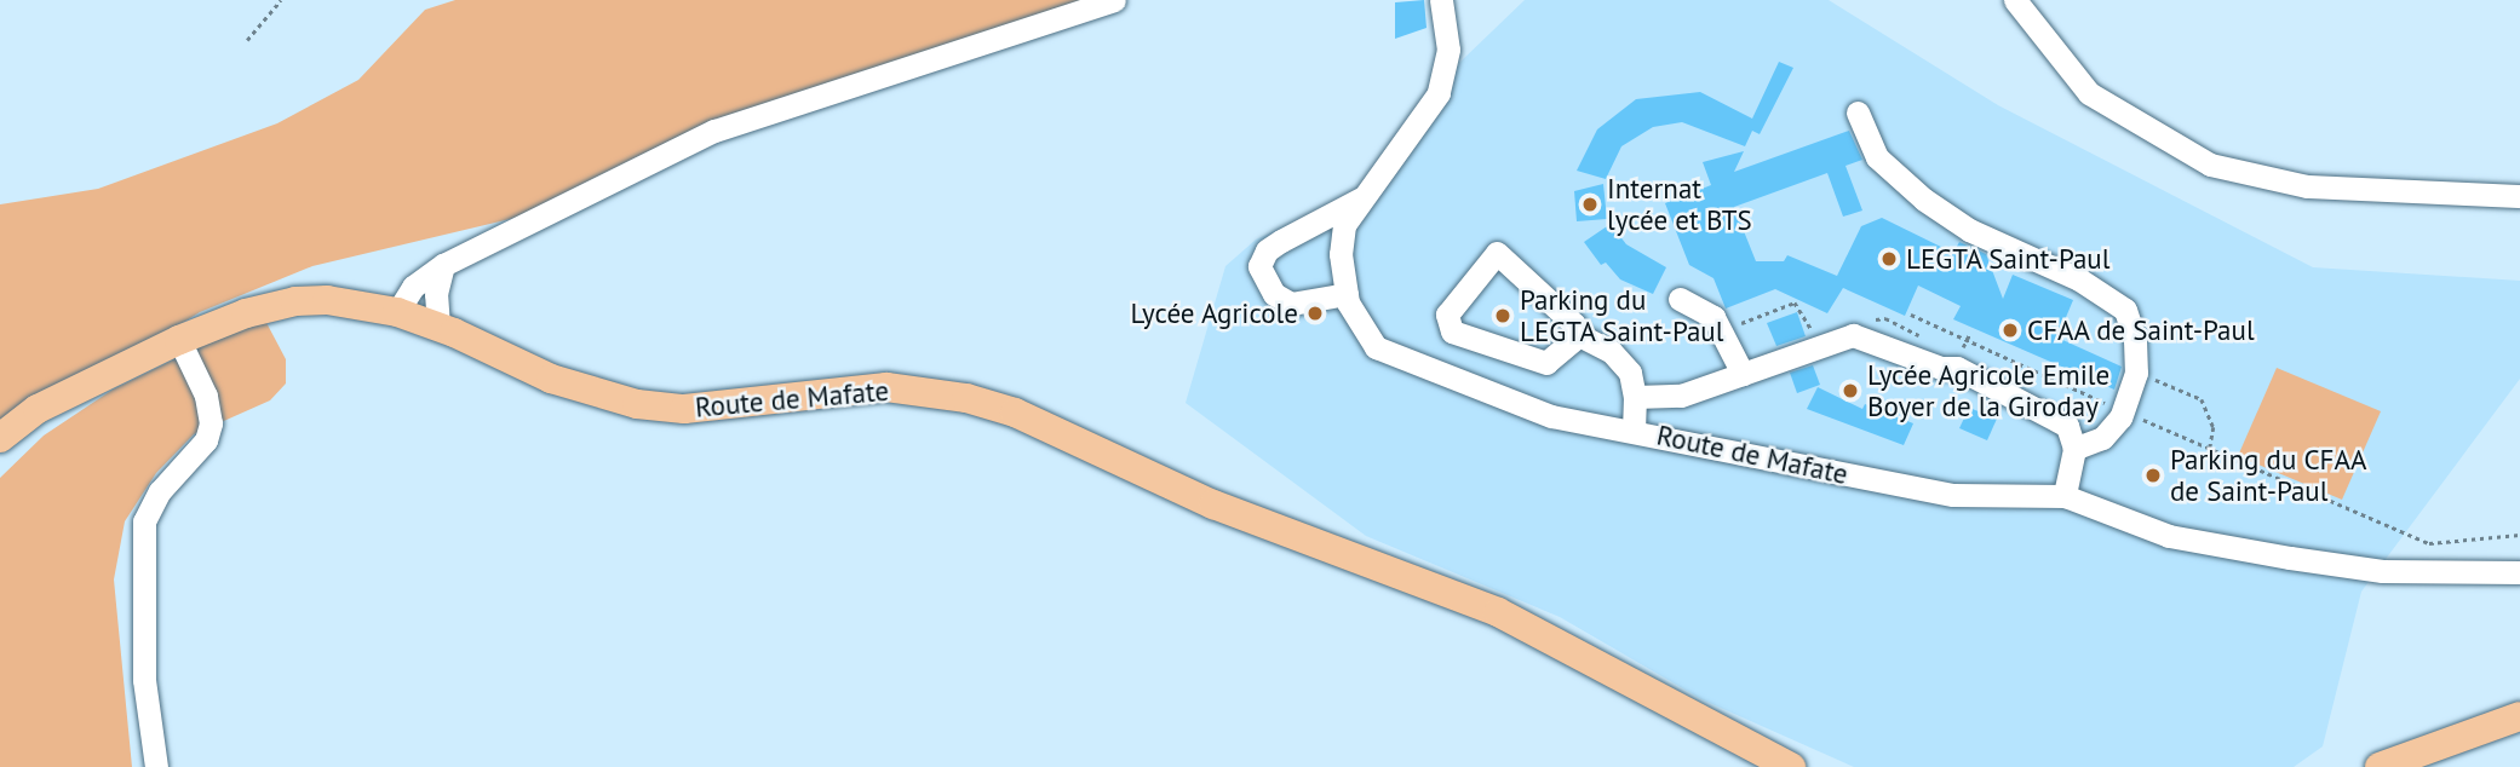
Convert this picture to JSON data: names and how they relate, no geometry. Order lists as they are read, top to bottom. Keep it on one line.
{"streets":{"main road":["Route de Mafate"]},"places":["Internat lycée et BTS","LEGTA Saint-Paul","Lycée Agricole","Parking du LEGTA Saint-Paul","CFAA de Saint-Paul","Lycée Agricole Emile Boyer de la Giroday","Parking du CFAA de Saint-Paul"]}
